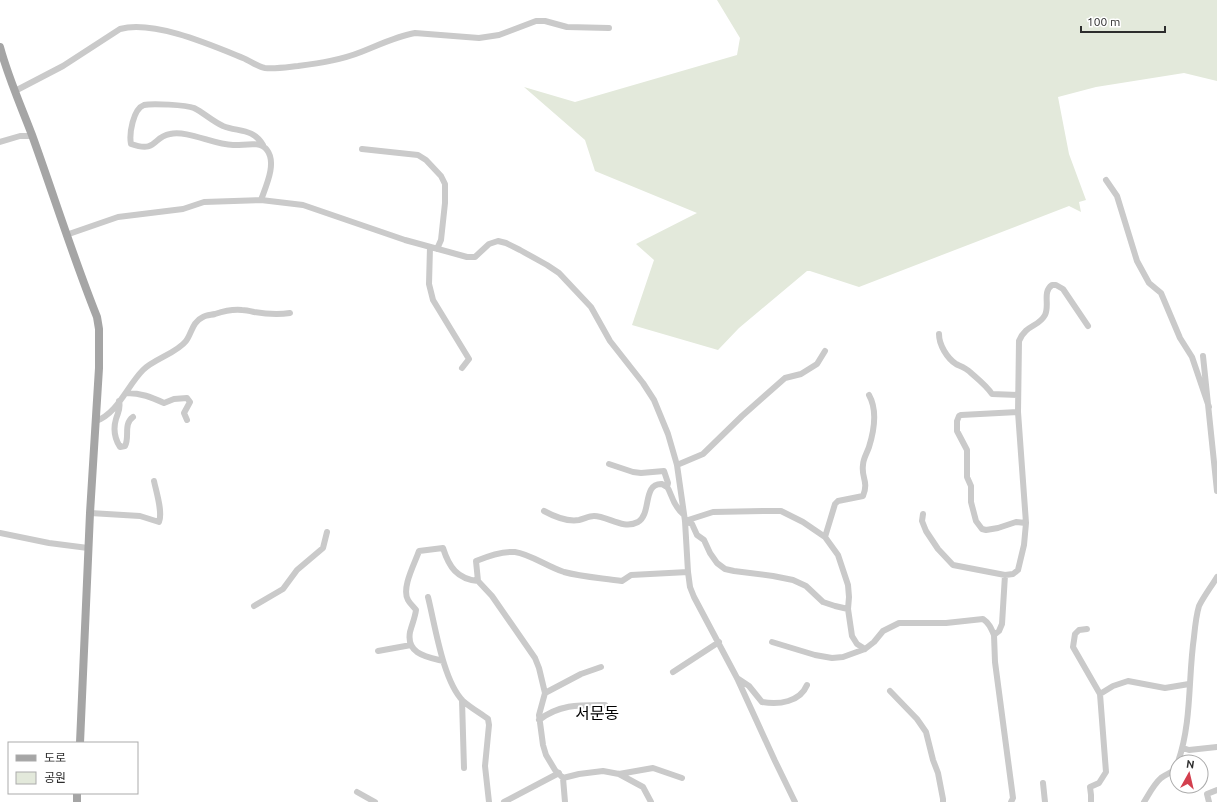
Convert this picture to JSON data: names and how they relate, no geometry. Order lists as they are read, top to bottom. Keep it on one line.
{"districts":["서문동"],"legend":["도로","공원"],"scale_bar":"100 m","north":"top"}
